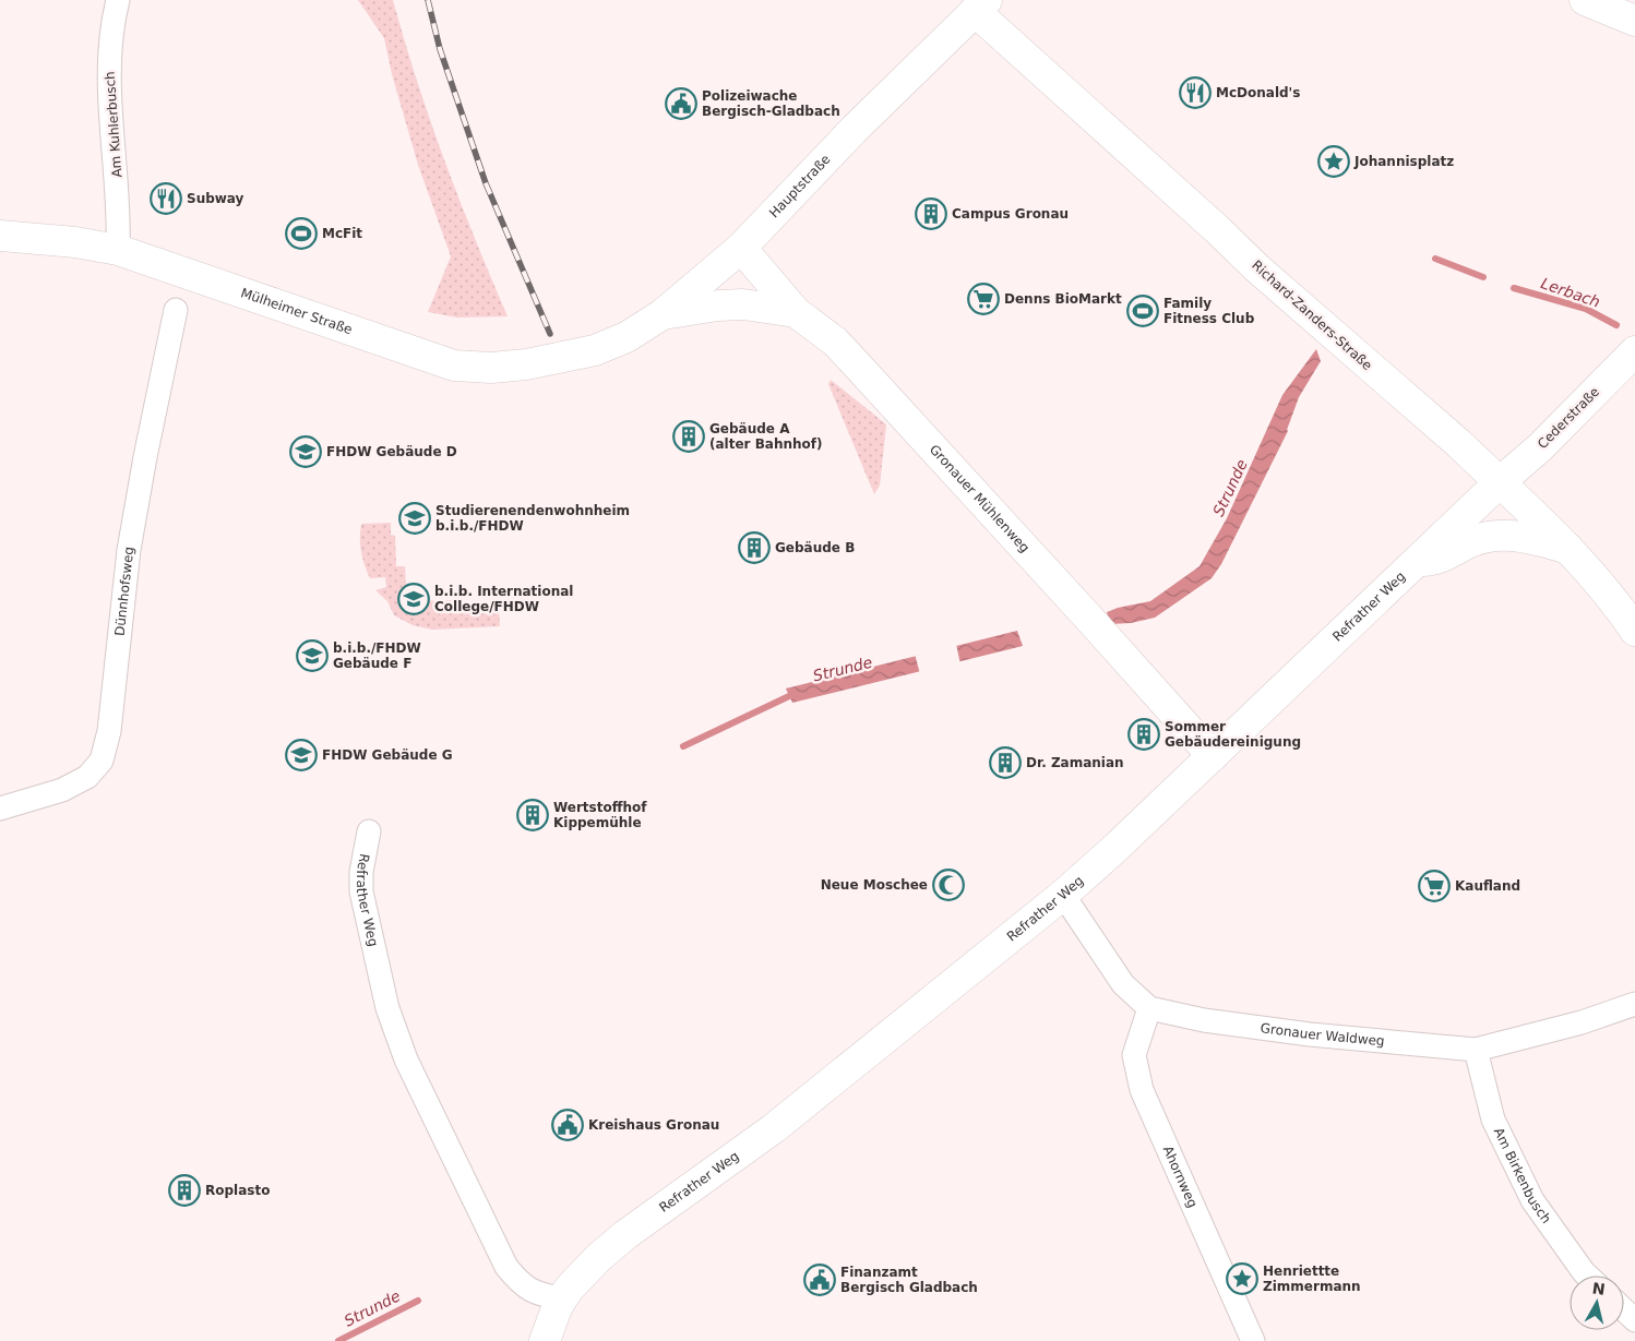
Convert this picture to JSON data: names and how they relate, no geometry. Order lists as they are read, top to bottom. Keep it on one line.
{"streets":{"main road":["Hauptstraße","Mülheimer Straße","Richard-Zanders-Straße","Cederstraße","Gronauer Mühlenweg","Refrather Weg"],"street":["Am Kuhlerbusch","Dünnhofsweg","Gronauer Waldweg","Am Birkenbusch","Ahornweg"]},"crossings":[["Am Kuhlerbusch","Mülheimer Straße"],["Hauptstraße","Mülheimer Straße"],["Hauptstraße","Richard-Zanders-Straße"],["Hauptstraße","Gronauer Mühlenweg"],["Richard-Zanders-Straße","Cederstraße"],["Richard-Zanders-Straße","Refrather Weg"],["Cederstraße","Refrather Weg"],["Gronauer Mühlenweg","Refrather Weg"],["Gronauer Waldweg","Am Birkenbusch"],["Gronauer Waldweg","Ahornweg"]],"water":["Lerbach","Strunde"],"places":{"restaurant":["McDonald's","Subway"],"public building":["Polizeiwache Bergisch-Gladbach","Kreishaus Gronau","Finanzamt Bergisch Gladbach"],"place":["Johannisplatz","Henriettte Zimmermann"],"building":["Campus Gronau","Gebäude A (alter Bahnhof)","Gebäude B","Sommer Gebäudereinigung","Dr. Zamanian","Wertstoffhof Kippemühle","Roplasto"],"sports":["McFit","Family Fitness Club"],"supermarket":["Denns BioMarkt","Kaufland"],"school or university":["FHDW Gebäude D","Studierenendenwohnheim b.i.b./FHDW","b.i.b. International College/FHDW","b.i.b./FHDW Gebäude F","FHDW Gebäude G"],"mosque":["Neue Moschee"]},"north":"top"}
